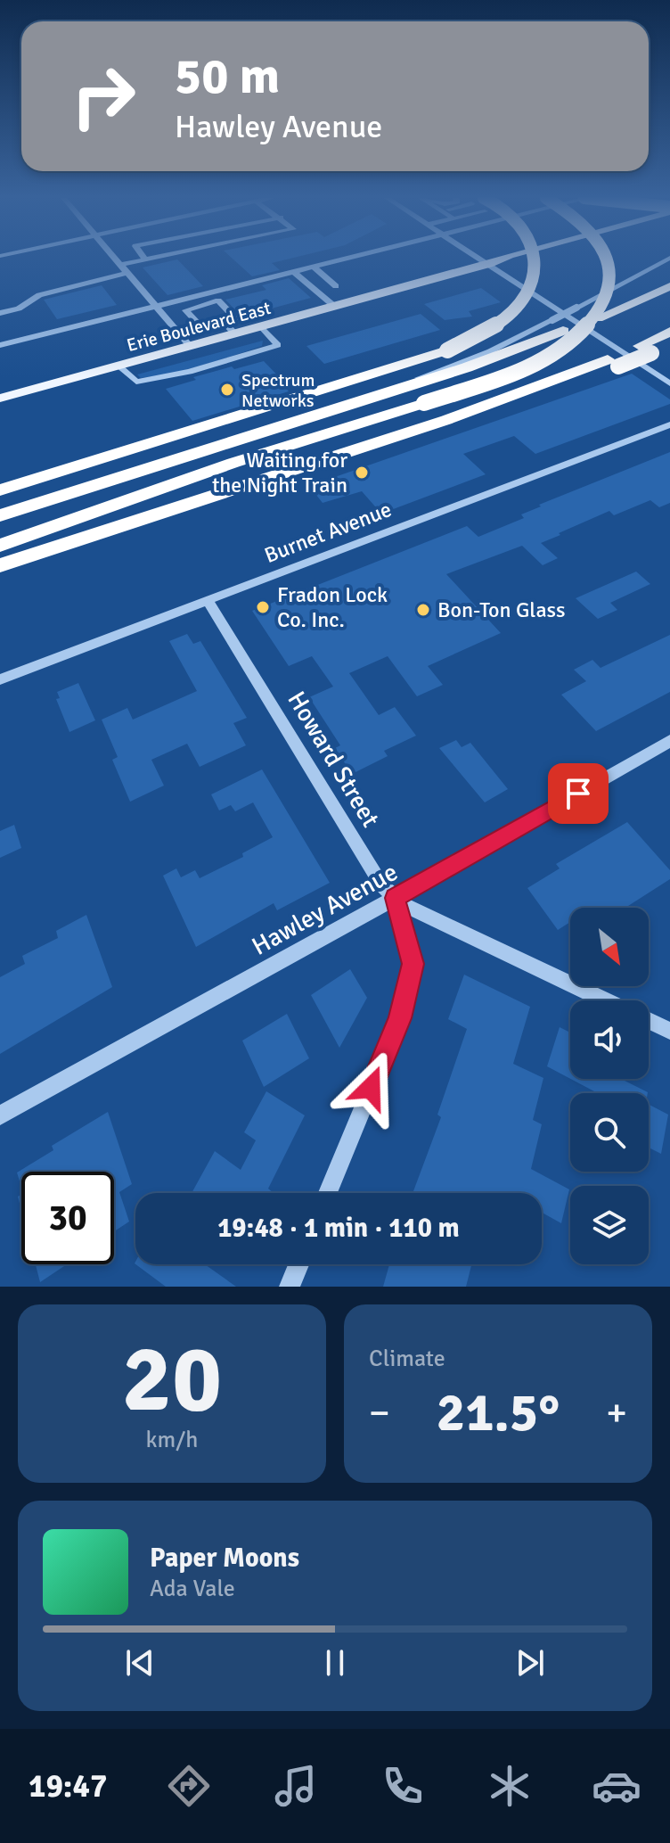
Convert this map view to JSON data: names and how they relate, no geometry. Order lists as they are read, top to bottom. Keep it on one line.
{"streets":{"main road":["Erie Boulevard East"],"street":["Burnet Avenue","Howard Street","Hawley Avenue"]},"crossings":[["Burnet Avenue","Howard Street"],["Howard Street","Hawley Avenue"]],"places":["Spectrum Networks","Waiting for the Night Train","Fradon Lock Co. Inc.","Bon-Ton Glass"],"north":"bottom right","page":{"turn":["50 m","Hawley Avenue"],"limit":"30","trip":"19:48 · 1 min · 110 m","tile":[["20","km/h"],"Climate"],"heat":["−","21.5°","+"],"song":["Paper Moons","Ada Vale"],"tabs":"19:47"}}
